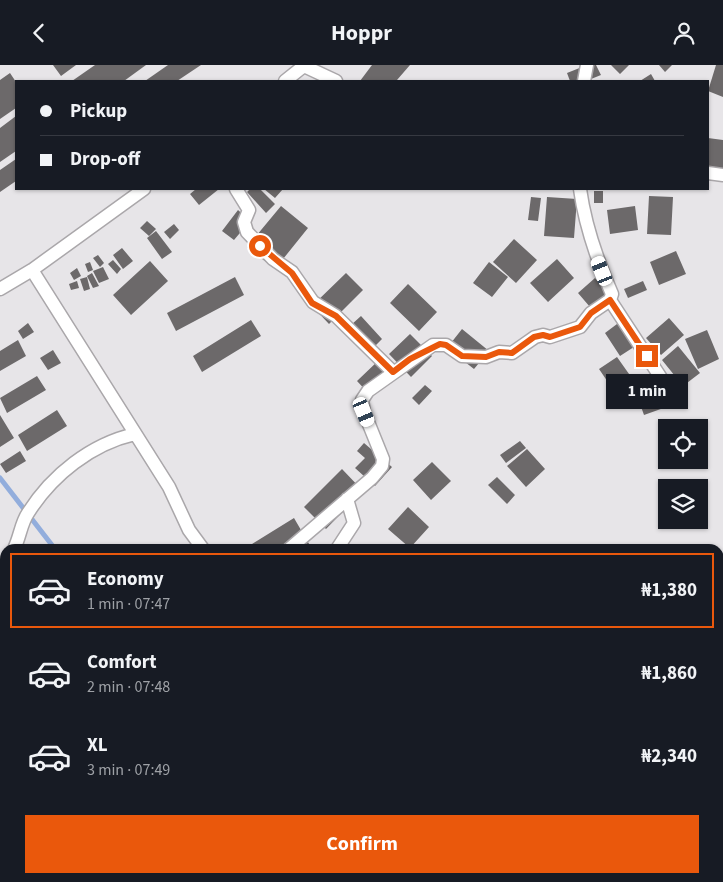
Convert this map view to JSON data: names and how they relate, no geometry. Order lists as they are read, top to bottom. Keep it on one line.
{"page":{"header":"Hoppr","banner":["Pickup","Drop-off"],"bubble":"1 min","list":[{"name":"Economy","note":"1 min · 07:47","value":"₦1,380"},{"name":"Comfort","note":"2 min · 07:48","value":"₦1,860"},{"name":"XL","note":"3 min · 07:49","value":"₦2,340"}],"buttons":"Confirm"}}
